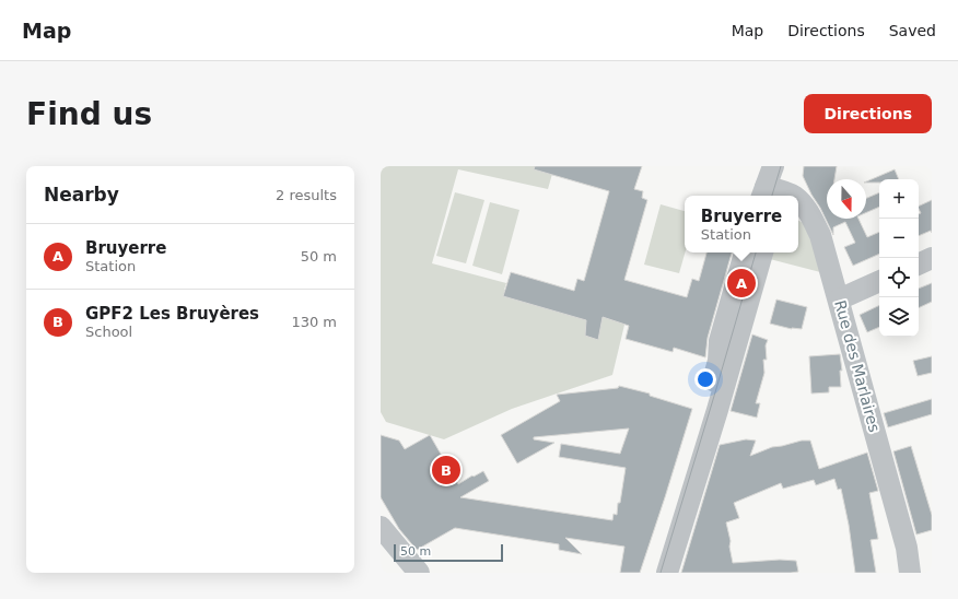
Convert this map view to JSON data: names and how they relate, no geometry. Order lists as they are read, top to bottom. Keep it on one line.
{"streets":{"street":["Rue des Marlaires"]},"scale_bar":"50 m","north":"bottom","page":{"header":"Map","nav":["Map","Directions","Saved"],"buttons":"Directions","title":"Find us","heading":["Nearby","2 results"],"map_buttons":["+","−"],"popup":["Bruyerre","Station"],"list":[{"mark":"A","name":"Bruyerre","note":"Station","value":"50 m"},{"mark":"B","name":"GPF2 Les Bruyères","note":"School","value":"130 m"}],"pins":["A","B"],"scale":"50 m"}}
